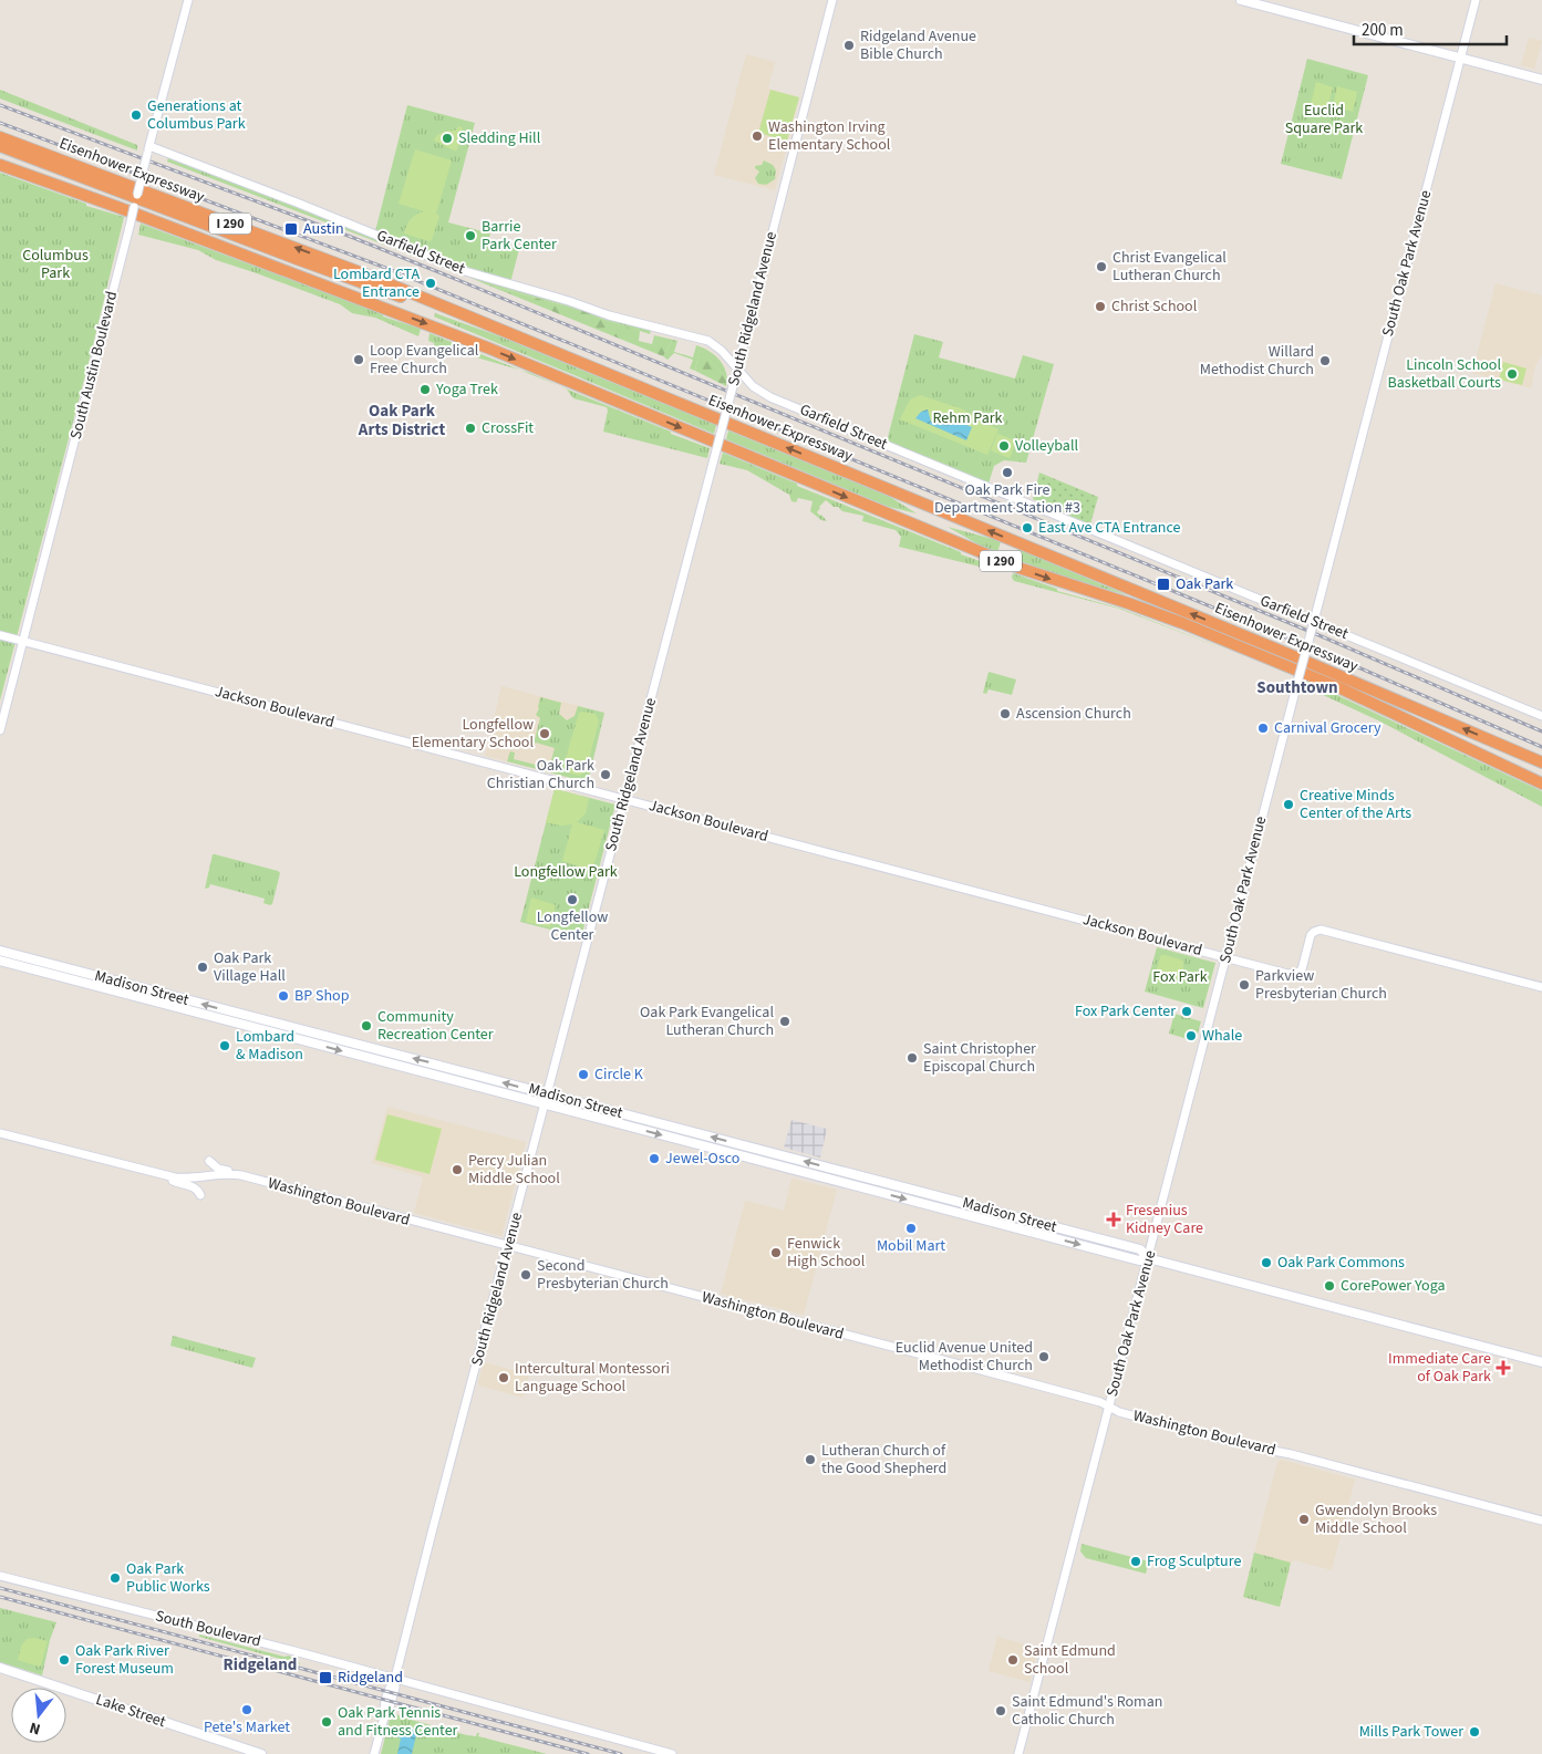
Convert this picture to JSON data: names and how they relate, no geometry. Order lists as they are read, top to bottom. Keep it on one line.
{"streets":{"highway":["Eisenhower Expressway","I 290"],"main road":["Madison Street","Lake Street"],"street":["Garfield Street","South Oak Park Avenue","South Ridgeland Avenue","South Austin Boulevard","Jackson Boulevard","Washington Boulevard","South Boulevard"]},"crossings":[["Garfield Street","South Oak Park Avenue"],["Garfield Street","South Ridgeland Avenue"],["Garfield Street","South Austin Boulevard"],["South Oak Park Avenue","Jackson Boulevard"],["South Oak Park Avenue","Madison Street"],["South Oak Park Avenue","Washington Boulevard"],["South Ridgeland Avenue","Jackson Boulevard"],["South Ridgeland Avenue","Madison Street"],["South Ridgeland Avenue","Washington Boulevard"],["South Ridgeland Avenue","South Boulevard"],["South Austin Boulevard","Jackson Boulevard"]],"districts":["Oak Park Arts District","Southtown","Ridgeland"],"parks":["Euclid Square Park","Columbus Park","Rehm Park","Longfellow Park","Fox Park"],"places":{"other":["Ridgeland Avenue Bible Church","Generations at Columbus Park","Washington Irving Elementary School","Sledding Hill","Barrie Park Center","Christ Evangelical Lutheran Church","Lombard CTA Entrance","Christ School","Loop Evangelical Free Church","Willard Methodist Church","Lincoln School Basketball Courts","Yoga Trek","CrossFit","Volleyball","Oak Park Fire Department Station #3","East Ave CTA Entrance","Ascension Church","Carnival Grocery","Longfellow Elementary School","Oak Park Christian Church","Creative Minds Center of the Arts","Longfellow Center","Oak Park Village Hall","Parkview Presbyterian Church","BP Shop","Fox Park Center","Oak Park Evangelical Lutheran Church","Community Recreation Center","Whale","Lombard & Madison","Saint Christopher Episcopal Church","Circle K","Jewel-Osco","Percy Julian Middle School","Mobil Mart","Fenwick High School","Oak Park Commons","Second Presbyterian Church","CorePower Yoga","Euclid Avenue United Methodist Church","Intercultural Montessori Language School","Lutheran Church of the Good Shepherd","Gwendolyn Brooks Middle School","Frog Sculpture","Oak Park Public Works","Oak Park River Forest Museum","Saint Edmund School","Pete's Market","Saint Edmund's Roman Catholic Church","Oak Park Tennis and Fitness Center","Mills Park Tower"],"transit":["Austin","Oak Park","Ridgeland"],"health":["Fresenius Kidney Care","Immediate Care of Oak Park"]},"scale_bar":"200 m","north":"bottom"}
